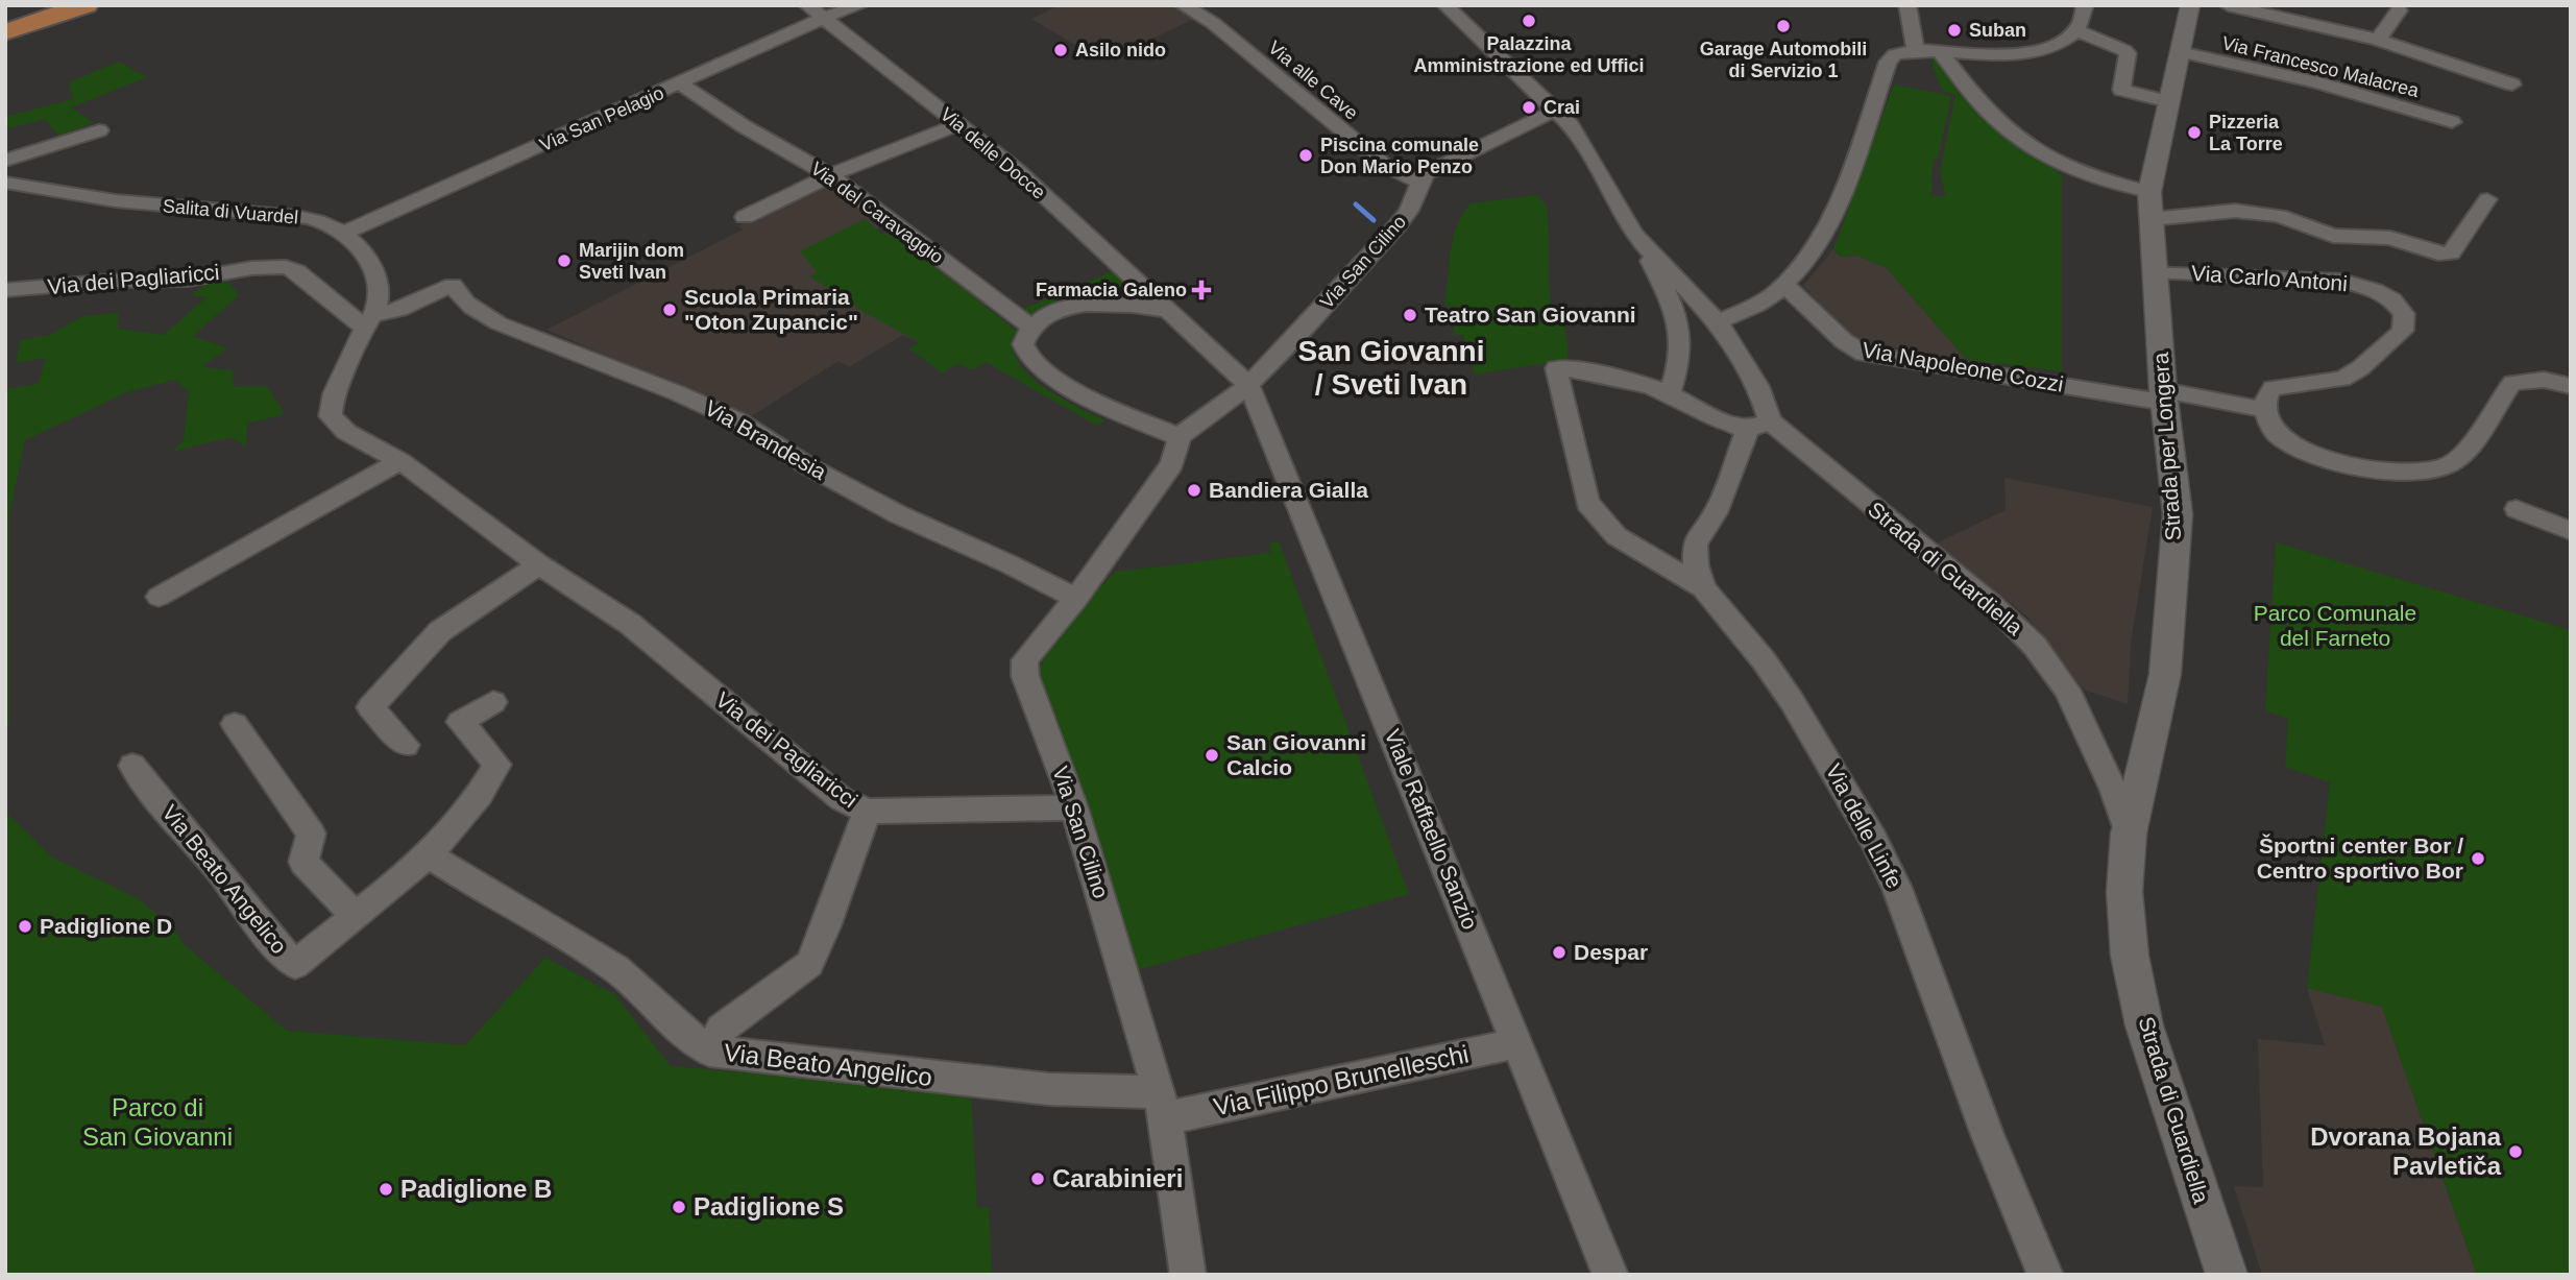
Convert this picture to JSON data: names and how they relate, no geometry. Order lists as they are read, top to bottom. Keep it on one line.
{"streets":{"street":["Via Francesco Malacrea","Via alle Cave","Via San Pelagio","Via delle Docce","Salita di Vuardel","Via del Caravaggio","Via San Cilino","Via Carlo Antoni","Via dei Pagliaricci","Via Napoleone Cozzi","Via Brandesia","Strada per Longera","Strada di Guardiella","Via delle Linfe","Viale Raffaello Sanzio","Via Beato Angelico","Via Filippo Brunelleschi"]},"crossings":[["Via Francesco Malacrea","Strada per Longera"],["Via alle Cave","Via San Cilino"],["Via San Pelagio","Via delle Docce"],["Via San Pelagio","Salita di Vuardel"],["Via San Pelagio","Via del Caravaggio"],["Via delle Docce","Via San Cilino"],["Via delle Docce","Viale Raffaello Sanzio"],["Salita di Vuardel","Via dei Pagliaricci"],["Salita di Vuardel","Via Brandesia"],["Via San Cilino","Via dei Pagliaricci"],["Via San Cilino","Via Brandesia"],["Via San Cilino","Viale Raffaello Sanzio"],["Via San Cilino","Via Beato Angelico"],["Via San Cilino","Via Filippo Brunelleschi"],["Via Carlo Antoni","Strada per Longera"],["Via dei Pagliaricci","Via Brandesia"],["Via Napoleone Cozzi","Strada per Longera"],["Strada per Longera","Strada di Guardiella"],["Strada di Guardiella","Via delle Linfe"],["Viale Raffaello Sanzio","Via Filippo Brunelleschi"],["Via Beato Angelico","Via Filippo Brunelleschi"]],"districts":["San Giovanni / Sveti Ivan"],"parks":["Parco Comunale del Farneto","Parco di San Giovanni"],"places":{"other":["Palazzina Amministrazione ed Uffici","Garage Automobili di Servizio 1","Suban","Asilo nido","Crai","Pizzeria La Torre","Piscina comunale Don Mario Penzo","Marijin dom Sveti Ivan","Scuola Primaria \"Oton Zupancic\"","Teatro San Giovanni","Bandiera Gialla","San Giovanni Calcio","Športni center Bor / Centro sportivo Bor","Padiglione D","Despar","Dvorana Bojana Pavletiča","Carabinieri","Padiglione B","Padiglione S"],"health":["Farmacia Galeno"]}}
